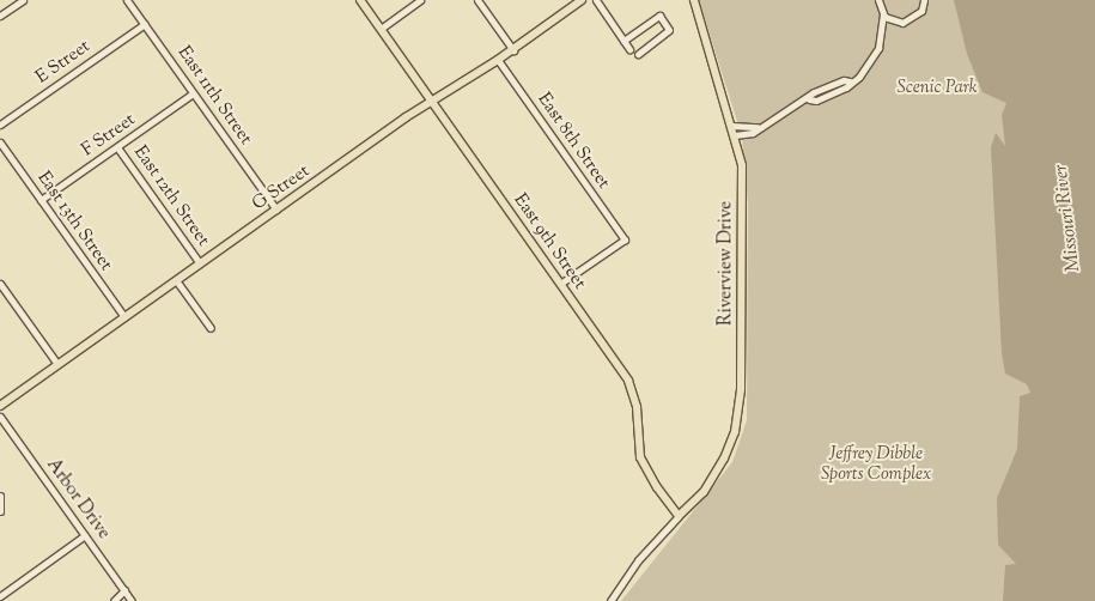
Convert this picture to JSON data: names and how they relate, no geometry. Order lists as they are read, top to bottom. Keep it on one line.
{"streets":{"main road":["G Street","East 9th Street","Riverview Drive"],"street":["E Street","East 11th Street","F Street","East 8th Street","East 12th Street","East 13th Street","Arbor Drive"]},"crossings":[["E Street","East 11th Street"],["East 11th Street","F Street"],["East 11th Street","G Street"],["F Street","East 12th Street"],["F Street","East 13th Street"],["East 8th Street","G Street"],["East 8th Street","East 9th Street"],["G Street","East 12th Street"],["G Street","East 13th Street"],["G Street","East 9th Street"],["East 9th Street","Riverview Drive"]],"water":["Missouri River"],"parks":["Scenic Park","Jeffrey Dibble Sports Complex"]}
